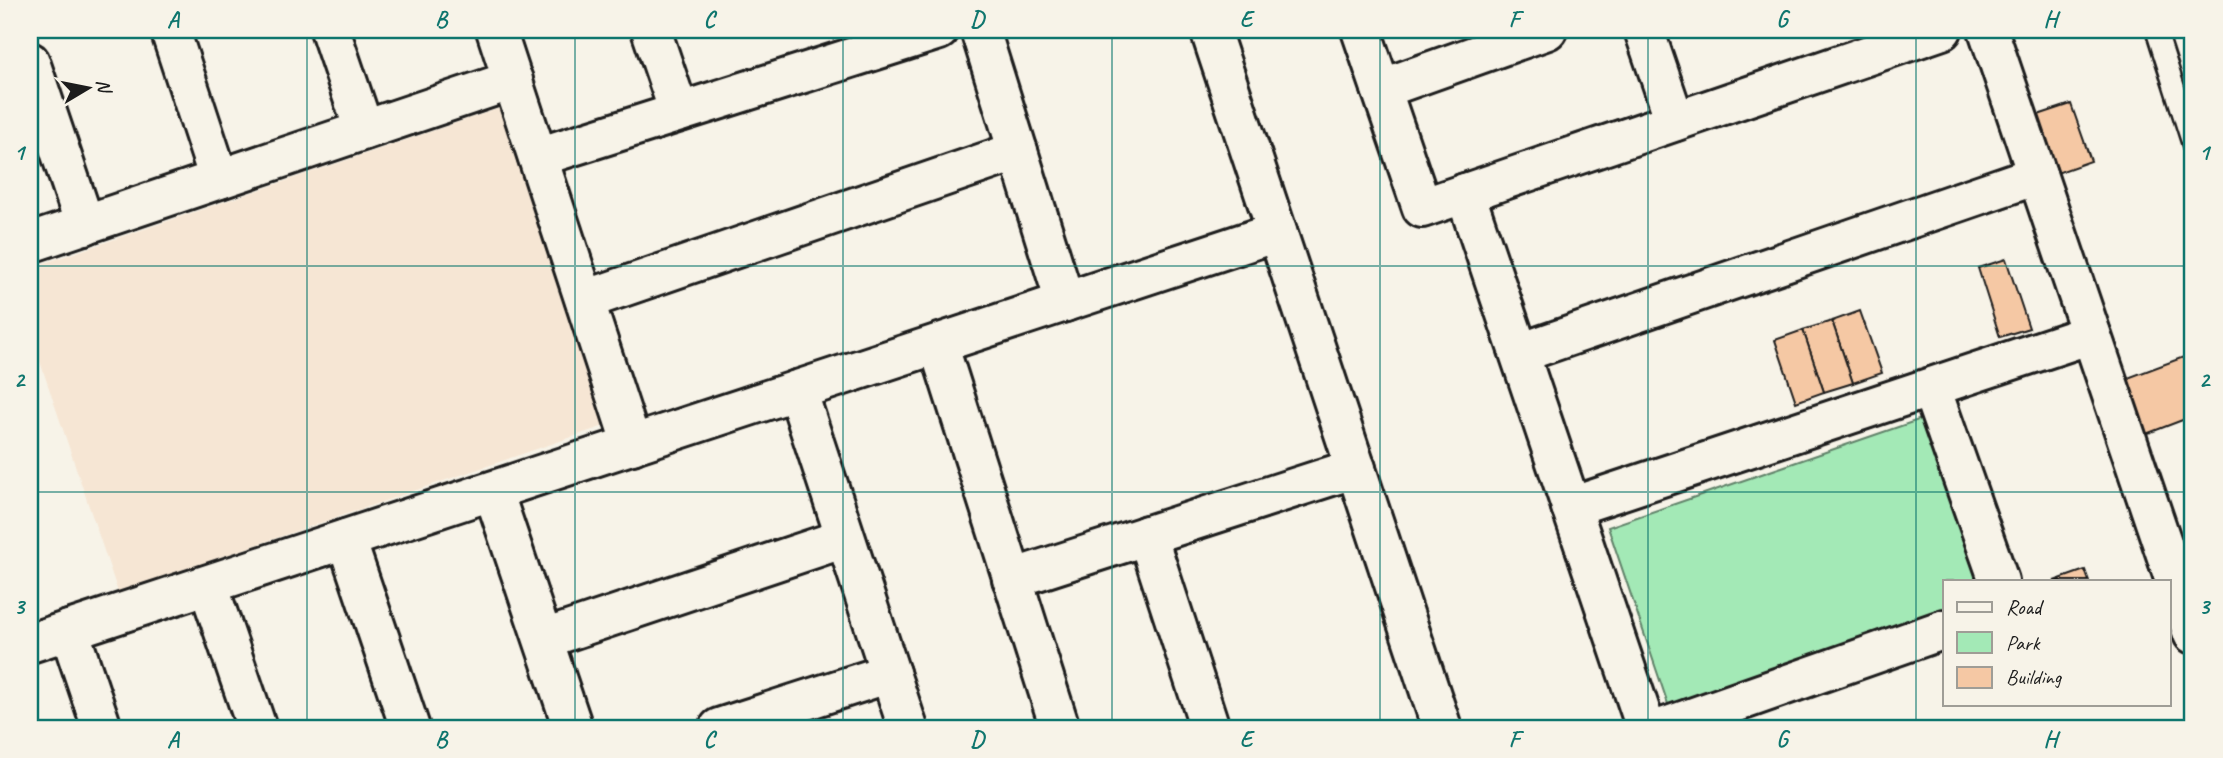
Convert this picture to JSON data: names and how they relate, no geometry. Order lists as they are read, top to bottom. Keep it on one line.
{"legend":["Road","Park","Building"],"north":"right","grid":{"columns":["A","B","C","D","E","F","G","H"],"rows":["1","2","3"]}}
